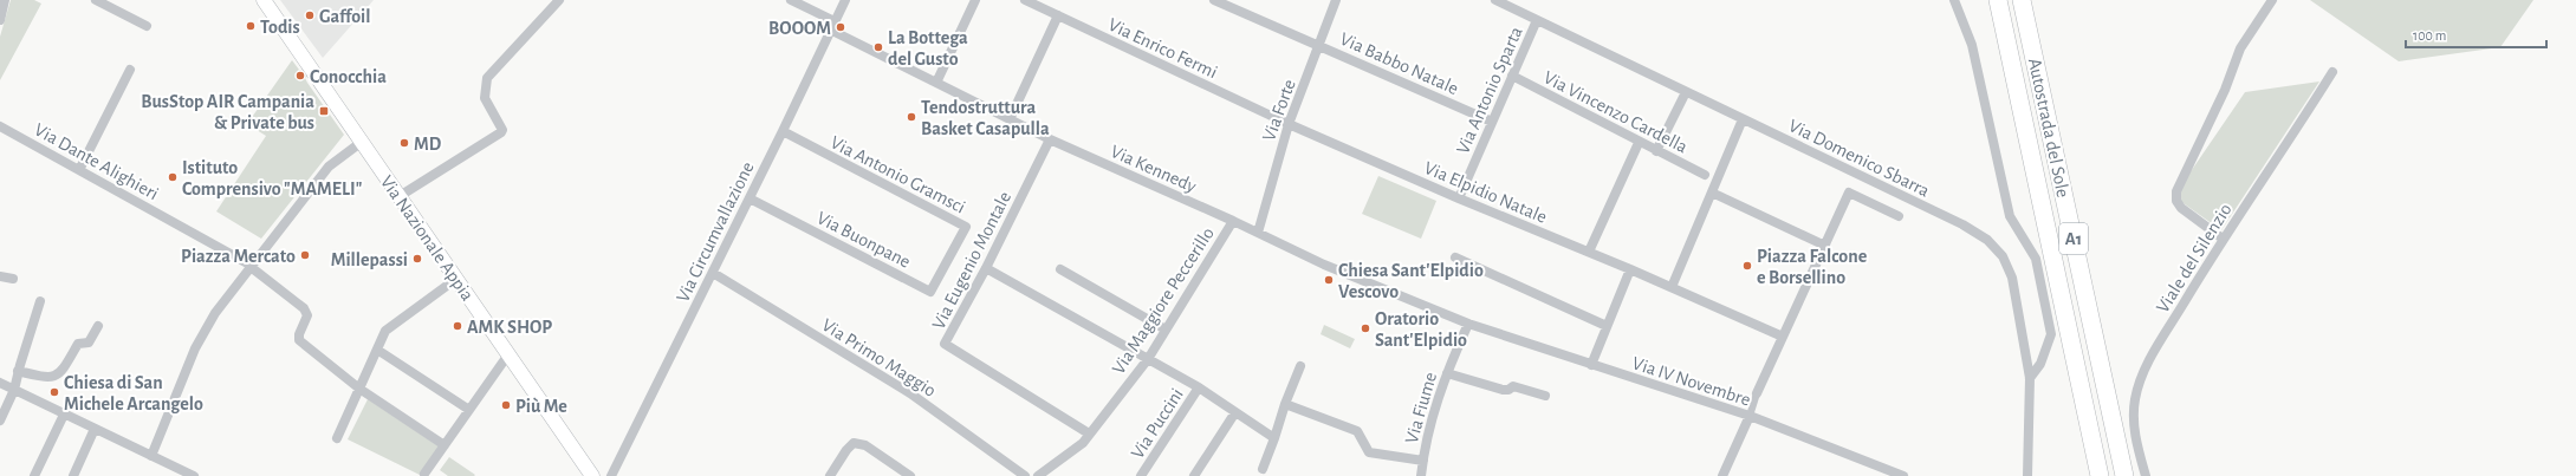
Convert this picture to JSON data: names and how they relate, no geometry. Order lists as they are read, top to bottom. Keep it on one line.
{"streets":{"highway":["Autostrada del Sole","A1"],"main road":["Via Nazionale Appia"],"street":["Via Enrico Fermi","Via Babbo Natale","Via Antonio Sparta","Via Forte","Via Vincenzo Cardella","Via Domenico Sbarra","Via Dante Alighieri","Via Kennedy","Via Antonio Gramsci","Via Elpidio Natale","Via Circumvallazione","Via Buonpane","Viale del Silenzio","Via Eugenio Montale","Via Maggiore Peccerillo","Via Primo Maggio","Via IV Novembre","Via Fiume","Via Puccini"]},"crossings":[["Via Enrico Fermi","Via Forte"],["Via Enrico Fermi","Via Elpidio Natale"],["Via Babbo Natale","Via Antonio Sparta"],["Via Babbo Natale","Via Forte"],["Via Antonio Sparta","Via Vincenzo Cardella"],["Via Antonio Sparta","Via Domenico Sbarra"],["Via Antonio Sparta","Via Elpidio Natale"],["Via Forte","Via Kennedy"],["Via Forte","Via Elpidio Natale"],["Via Kennedy","Via Circumvallazione"],["Via Kennedy","Via Eugenio Montale"],["Via Kennedy","Via Maggiore Peccerillo"],["Via Kennedy","Via IV Novembre"],["Via Kennedy","Via Fiume"],["Via Antonio Gramsci","Via Circumvallazione"],["Via Antonio Gramsci","Via Buonpane"],["Via Circumvallazione","Via Buonpane"],["Via Circumvallazione","Via Primo Maggio"],["Via Eugenio Montale","Via Maggiore Peccerillo"],["Via IV Novembre","Via Fiume"]],"places":{"other":["Gaffoil","Todis","BOOOM","La Bottega del Gusto","Conocchia","Tendostruttura Basket Casapulla","MD","Istituto Comprensivo \"MAMELI\"","Piazza Mercato","Millepassi","Piazza Falcone e Borsellino","Chiesa Sant'Elpidio Vescovo","AMK SHOP","Oratorio Sant'Elpidio","Chiesa di San Michele Arcangelo","Più Me"],"transit":["BusStop AIR Campania & Private bus"]},"scale_bar":"100 m"}
